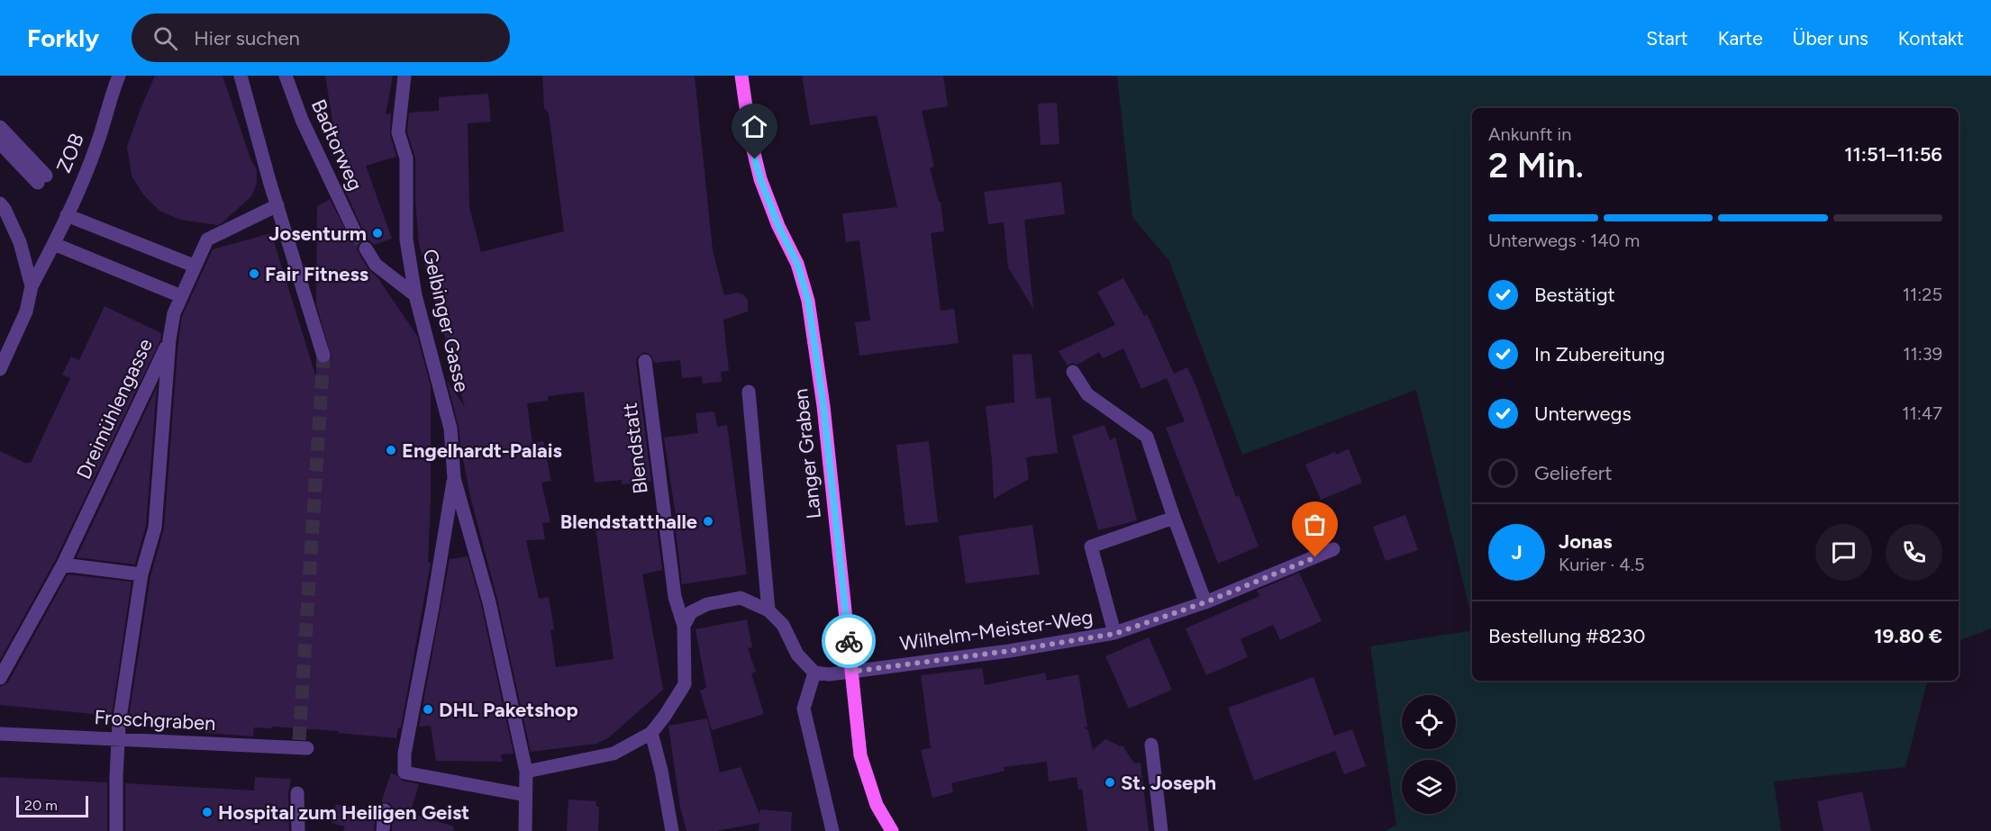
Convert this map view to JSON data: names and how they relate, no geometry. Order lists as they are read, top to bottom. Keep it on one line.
{"streets":{"main road":["Langer Graben"],"street":["Badtorweg","ZOB","Gelbinger Gasse","Dreimühlengasse","Blendstatt","Wilhelm-Meister-Weg","Froschgraben"]},"crossings":[["Dreimühlengasse","Froschgraben"],["Langer Graben","Wilhelm-Meister-Weg"]],"places":["Josenturm","Fair Fitness","Engelhardt-Palais","Blendstatthalle","DHL Paketshop","St. Joseph","Hospital zum Heiligen Geist"],"scale_bar":"20 m","page":{"header":"Forkly","search":"Hier suchen","nav":["Start","Karte","Über uns","Kontakt"],"heading":["2 Min.","Ankunft in","11:51–11:56"],"panel":["Jonas","Kurier · 4.5","Bestellung #8230","19.80 €"],"bar":"Unterwegs · 140 m","list":[["Bestätigt","11:25"],["In Zubereitung","11:39"],["Unterwegs","11:47"],"Geliefert"],"round":"J","scale":"20 m"}}
